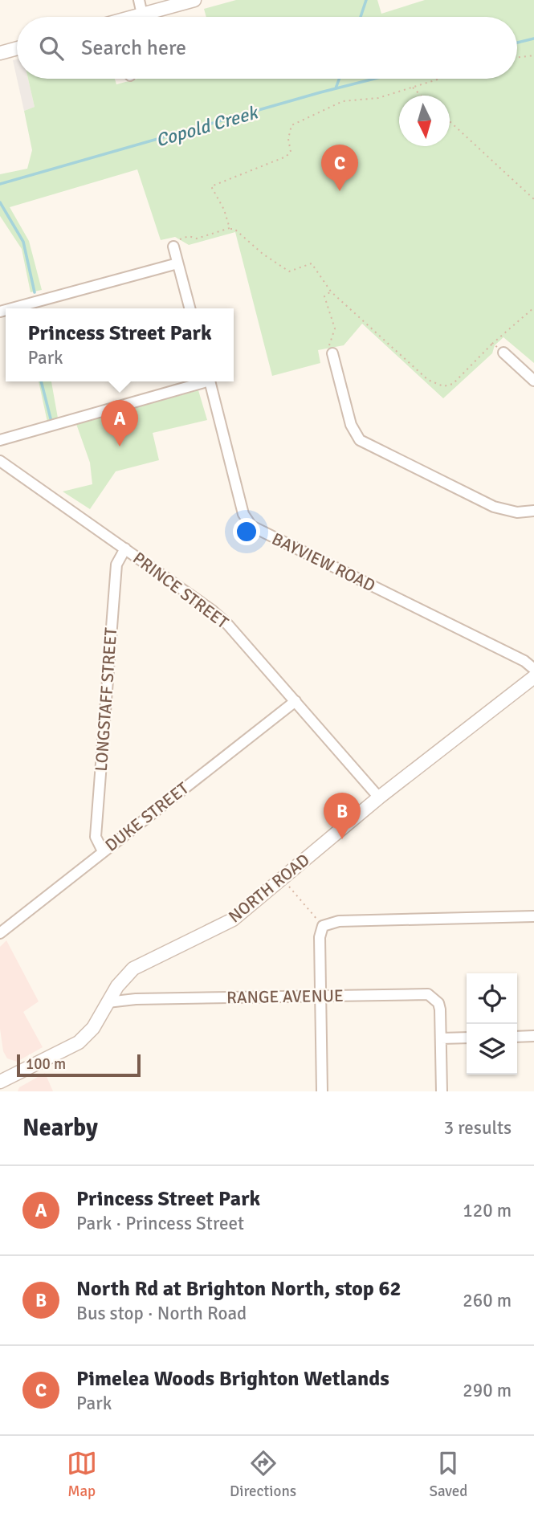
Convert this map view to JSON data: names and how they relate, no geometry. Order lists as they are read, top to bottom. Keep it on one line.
{"streets":{"street":["BAYVIEW ROAD","PRINCE STREET","LONGSTAFF STREET","DUKE STREET","NORTH ROAD","RANGE AVENUE"]},"crossings":[["PRINCE STREET","LONGSTAFF STREET"],["PRINCE STREET","DUKE STREET"],["PRINCE STREET","NORTH ROAD"],["LONGSTAFF STREET","DUKE STREET"],["NORTH ROAD","RANGE AVENUE"]],"water":["Copold Creek"],"scale_bar":"100 m","north":"bottom","page":{"search":"Search here","pins":["C","A","B"],"popup":["Princess Street Park","Park"],"scale":"100 m","heading":["Nearby","3 results"],"list":[{"mark":"A","name":"Princess Street Park","note":"Park · Princess Street","value":"120 m"},{"mark":"B","name":"North Rd at Brighton North, stop 62","note":"Bus stop · North Road","value":"260 m"},{"mark":"C","name":"Pimelea Woods Brighton Wetlands","note":"Park","value":"290 m"}],"nav":["Map","Directions","Saved"]}}
